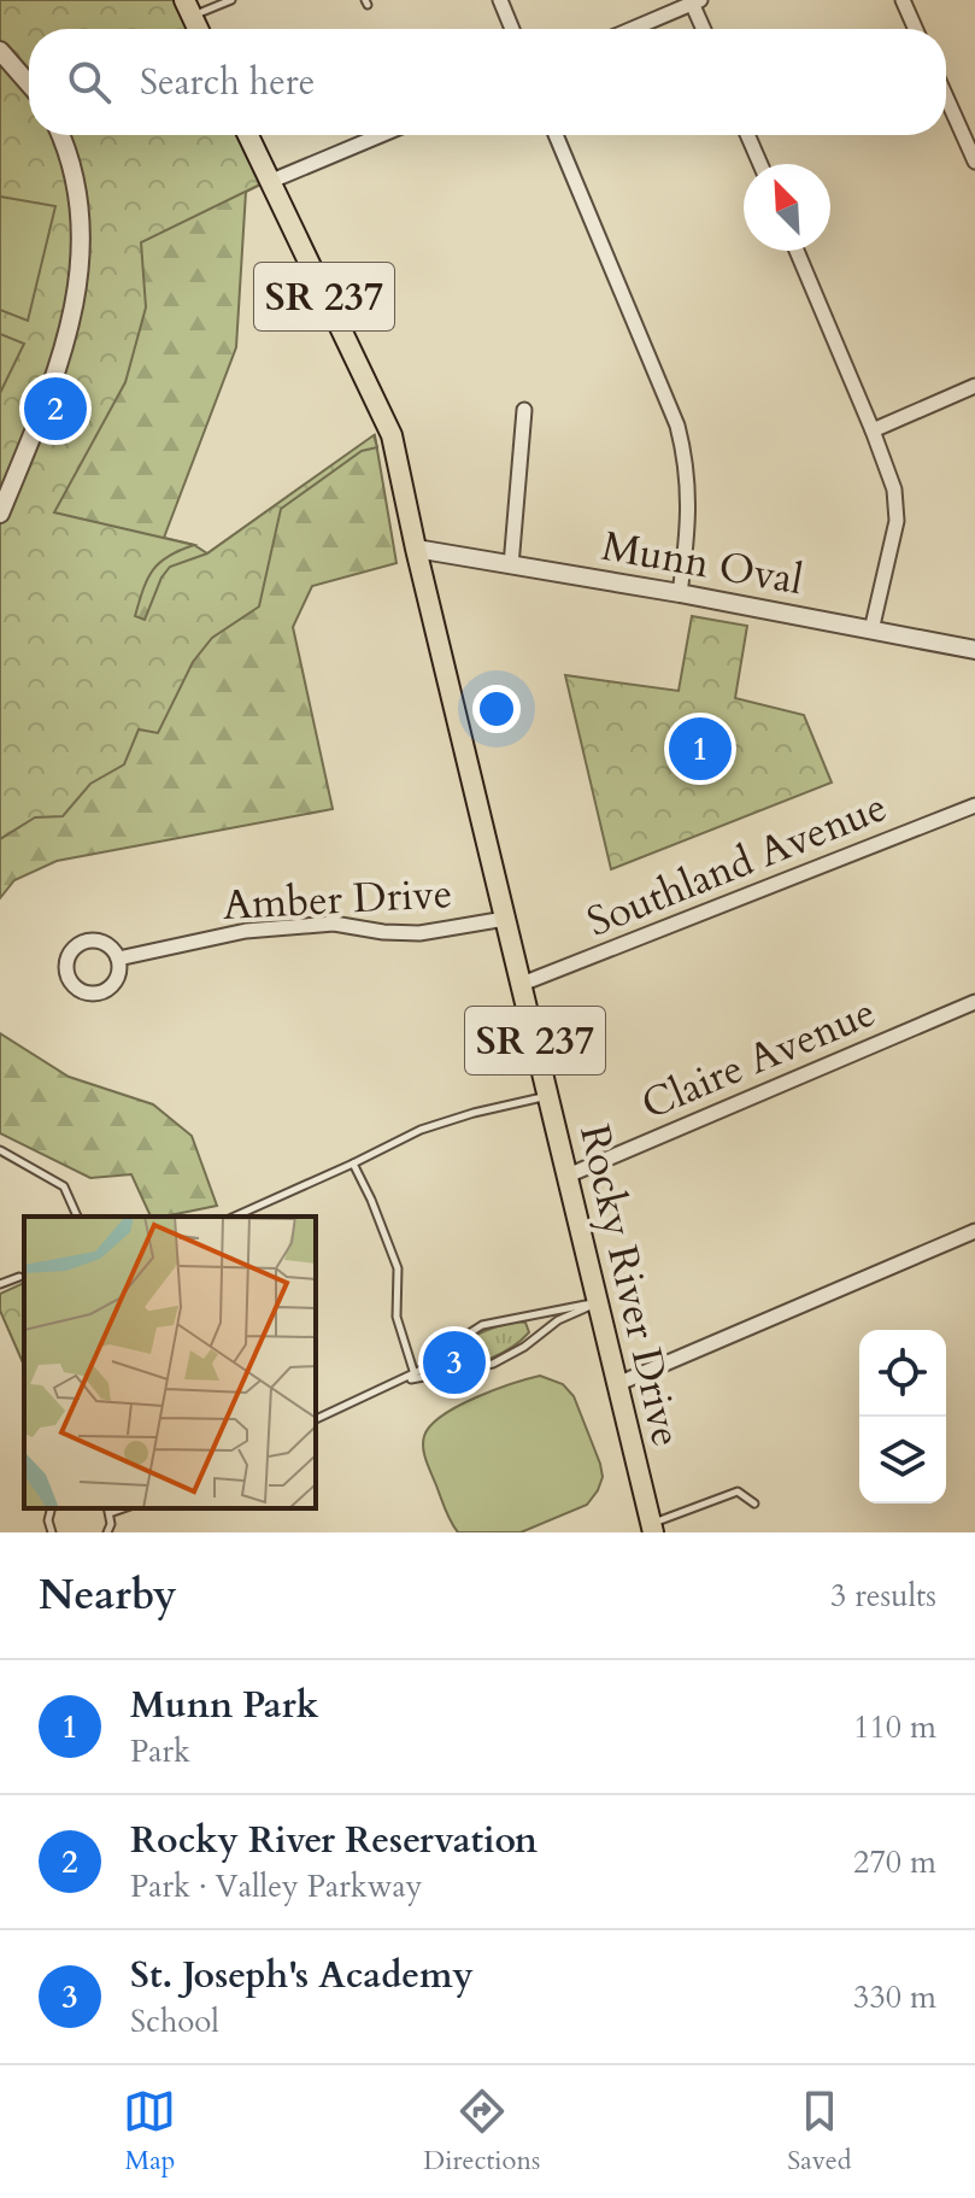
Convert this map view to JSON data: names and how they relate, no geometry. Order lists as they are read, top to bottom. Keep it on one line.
{"streets":{"main road":["SR 237","Rocky River Drive"],"street":["Munn Oval","Southland Avenue","Amber Drive","Claire Avenue"]},"crossings":[["Munn Oval","Rocky River Drive"],["Southland Avenue","Rocky River Drive"],["Amber Drive","Rocky River Drive"],["Claire Avenue","Rocky River Drive"]],"north":"top left","page":{"search":"Search here","pins":["2","1","3"],"heading":["Nearby","3 results"],"list":[{"mark":"1","name":"Munn Park","note":"Park","value":"110 m"},{"mark":"2","name":"Rocky River Reservation","note":"Park · Valley Parkway","value":"270 m"},{"mark":"3","name":"St. Joseph's Academy","note":"School","value":"330 m"}],"nav":["Map","Directions","Saved"]}}
